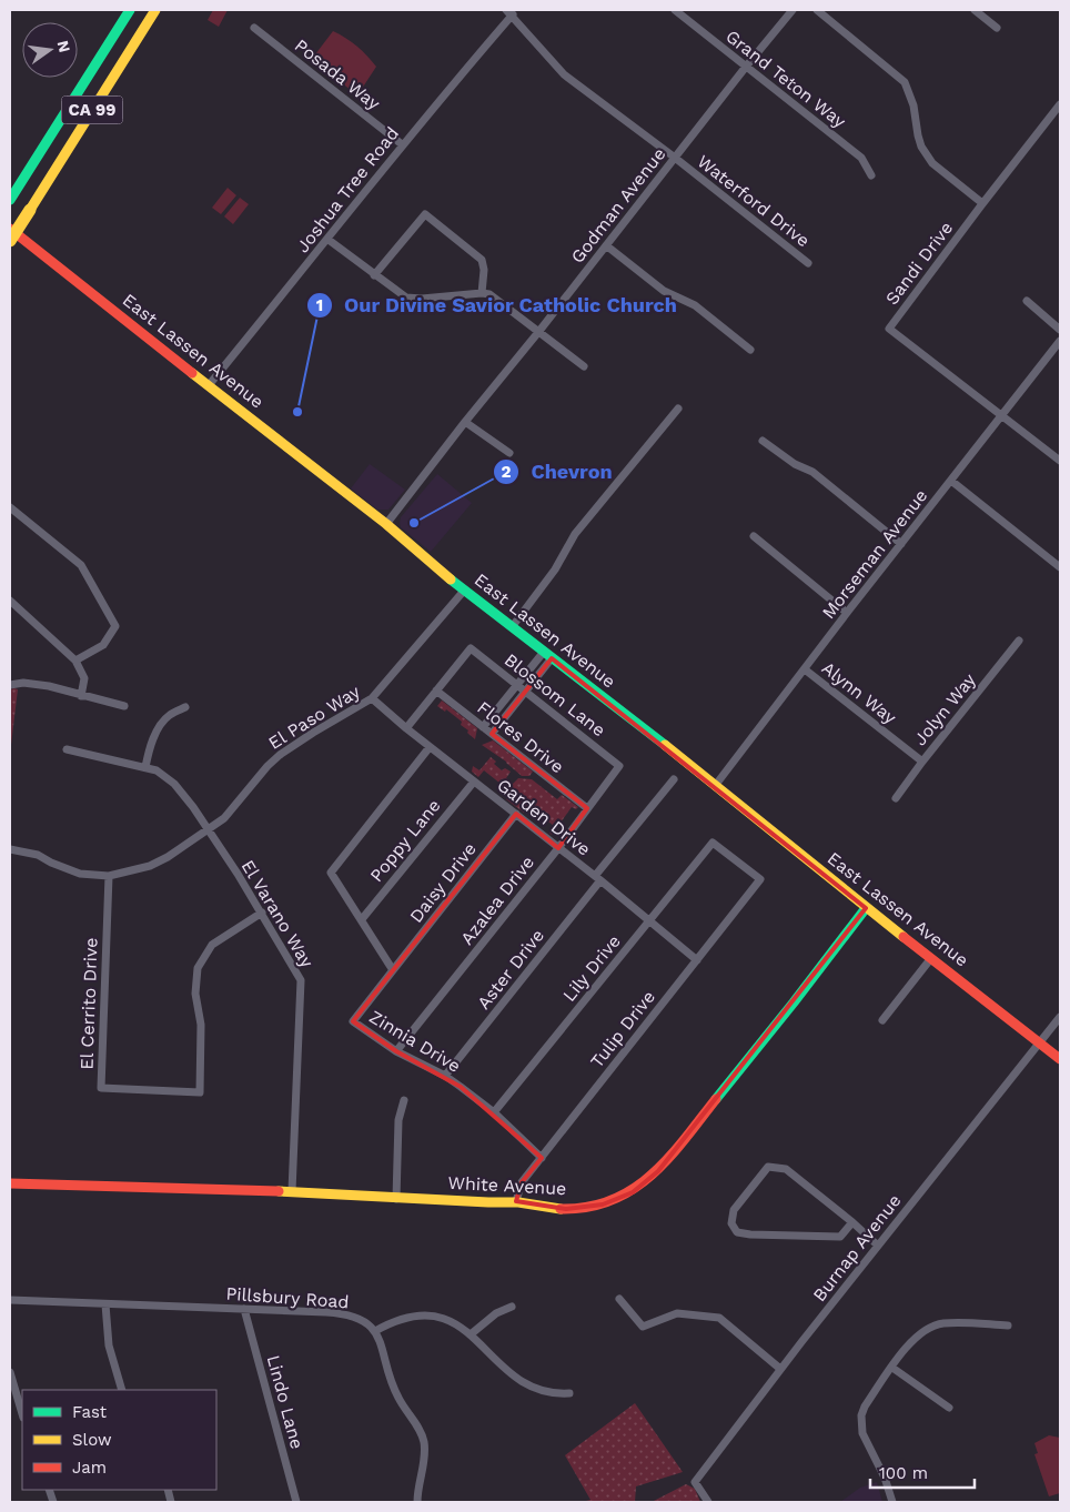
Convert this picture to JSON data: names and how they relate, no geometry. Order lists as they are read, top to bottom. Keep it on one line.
{"streets":{"main road":["CA 99","East Lassen Avenue","White Avenue"],"street":["Posada Way","Grand Teton Way","Joshua Tree Road","Waterford Drive","Godman Avenue","Sandi Drive","Morseman Avenue","Alynn Way","Blossom Lane","Jolyn Way","El Paso Way","Flores Drive","Garden Drive","Poppy Lane","Daisy Drive","Azalea Drive","El Varano Way","Lily Drive","Aster Drive","El Cerrito Drive","Tulip Drive","Zinnia Drive","Burnap Avenue","Pillsbury Road","Lindo Lane"]},"crossings":[["Posada Way","Joshua Tree Road"],["Grand Teton Way","Godman Avenue"],["Joshua Tree Road","Waterford Drive"],["Joshua Tree Road","East Lassen Avenue"],["Waterford Drive","Godman Avenue"],["Godman Avenue","East Lassen Avenue"],["Sandi Drive","Morseman Avenue"],["East Lassen Avenue","Morseman Avenue"],["East Lassen Avenue","El Paso Way"],["East Lassen Avenue","White Avenue"],["East Lassen Avenue","Burnap Avenue"],["Morseman Avenue","Alynn Way"],["Alynn Way","Jolyn Way"],["Blossom Lane","Flores Drive"],["Blossom Lane","Azalea Drive"],["El Paso Way","Garden Drive"],["El Paso Way","El Varano Way"],["El Paso Way","El Cerrito Drive"],["Flores Drive","Azalea Drive"],["Garden Drive","Poppy Lane"],["Garden Drive","Daisy Drive"],["Garden Drive","Azalea Drive"],["Garden Drive","Lily Drive"],["Garden Drive","Aster Drive"],["Garden Drive","Tulip Drive"],["Daisy Drive","Zinnia Drive"],["Azalea Drive","Zinnia Drive"],["El Varano Way","El Cerrito Drive"],["El Varano Way","White Avenue"],["Lily Drive","Tulip Drive"],["Lily Drive","Zinnia Drive"],["Aster Drive","Zinnia Drive"],["Tulip Drive","Zinnia Drive"],["Tulip Drive","White Avenue"],["Pillsbury Road","Lindo Lane"]],"places":["Our Divine Savior Catholic Church","Chevron"],"legend":["Fast","Slow","Jam"],"scale_bar":"100 m","north":"right"}
